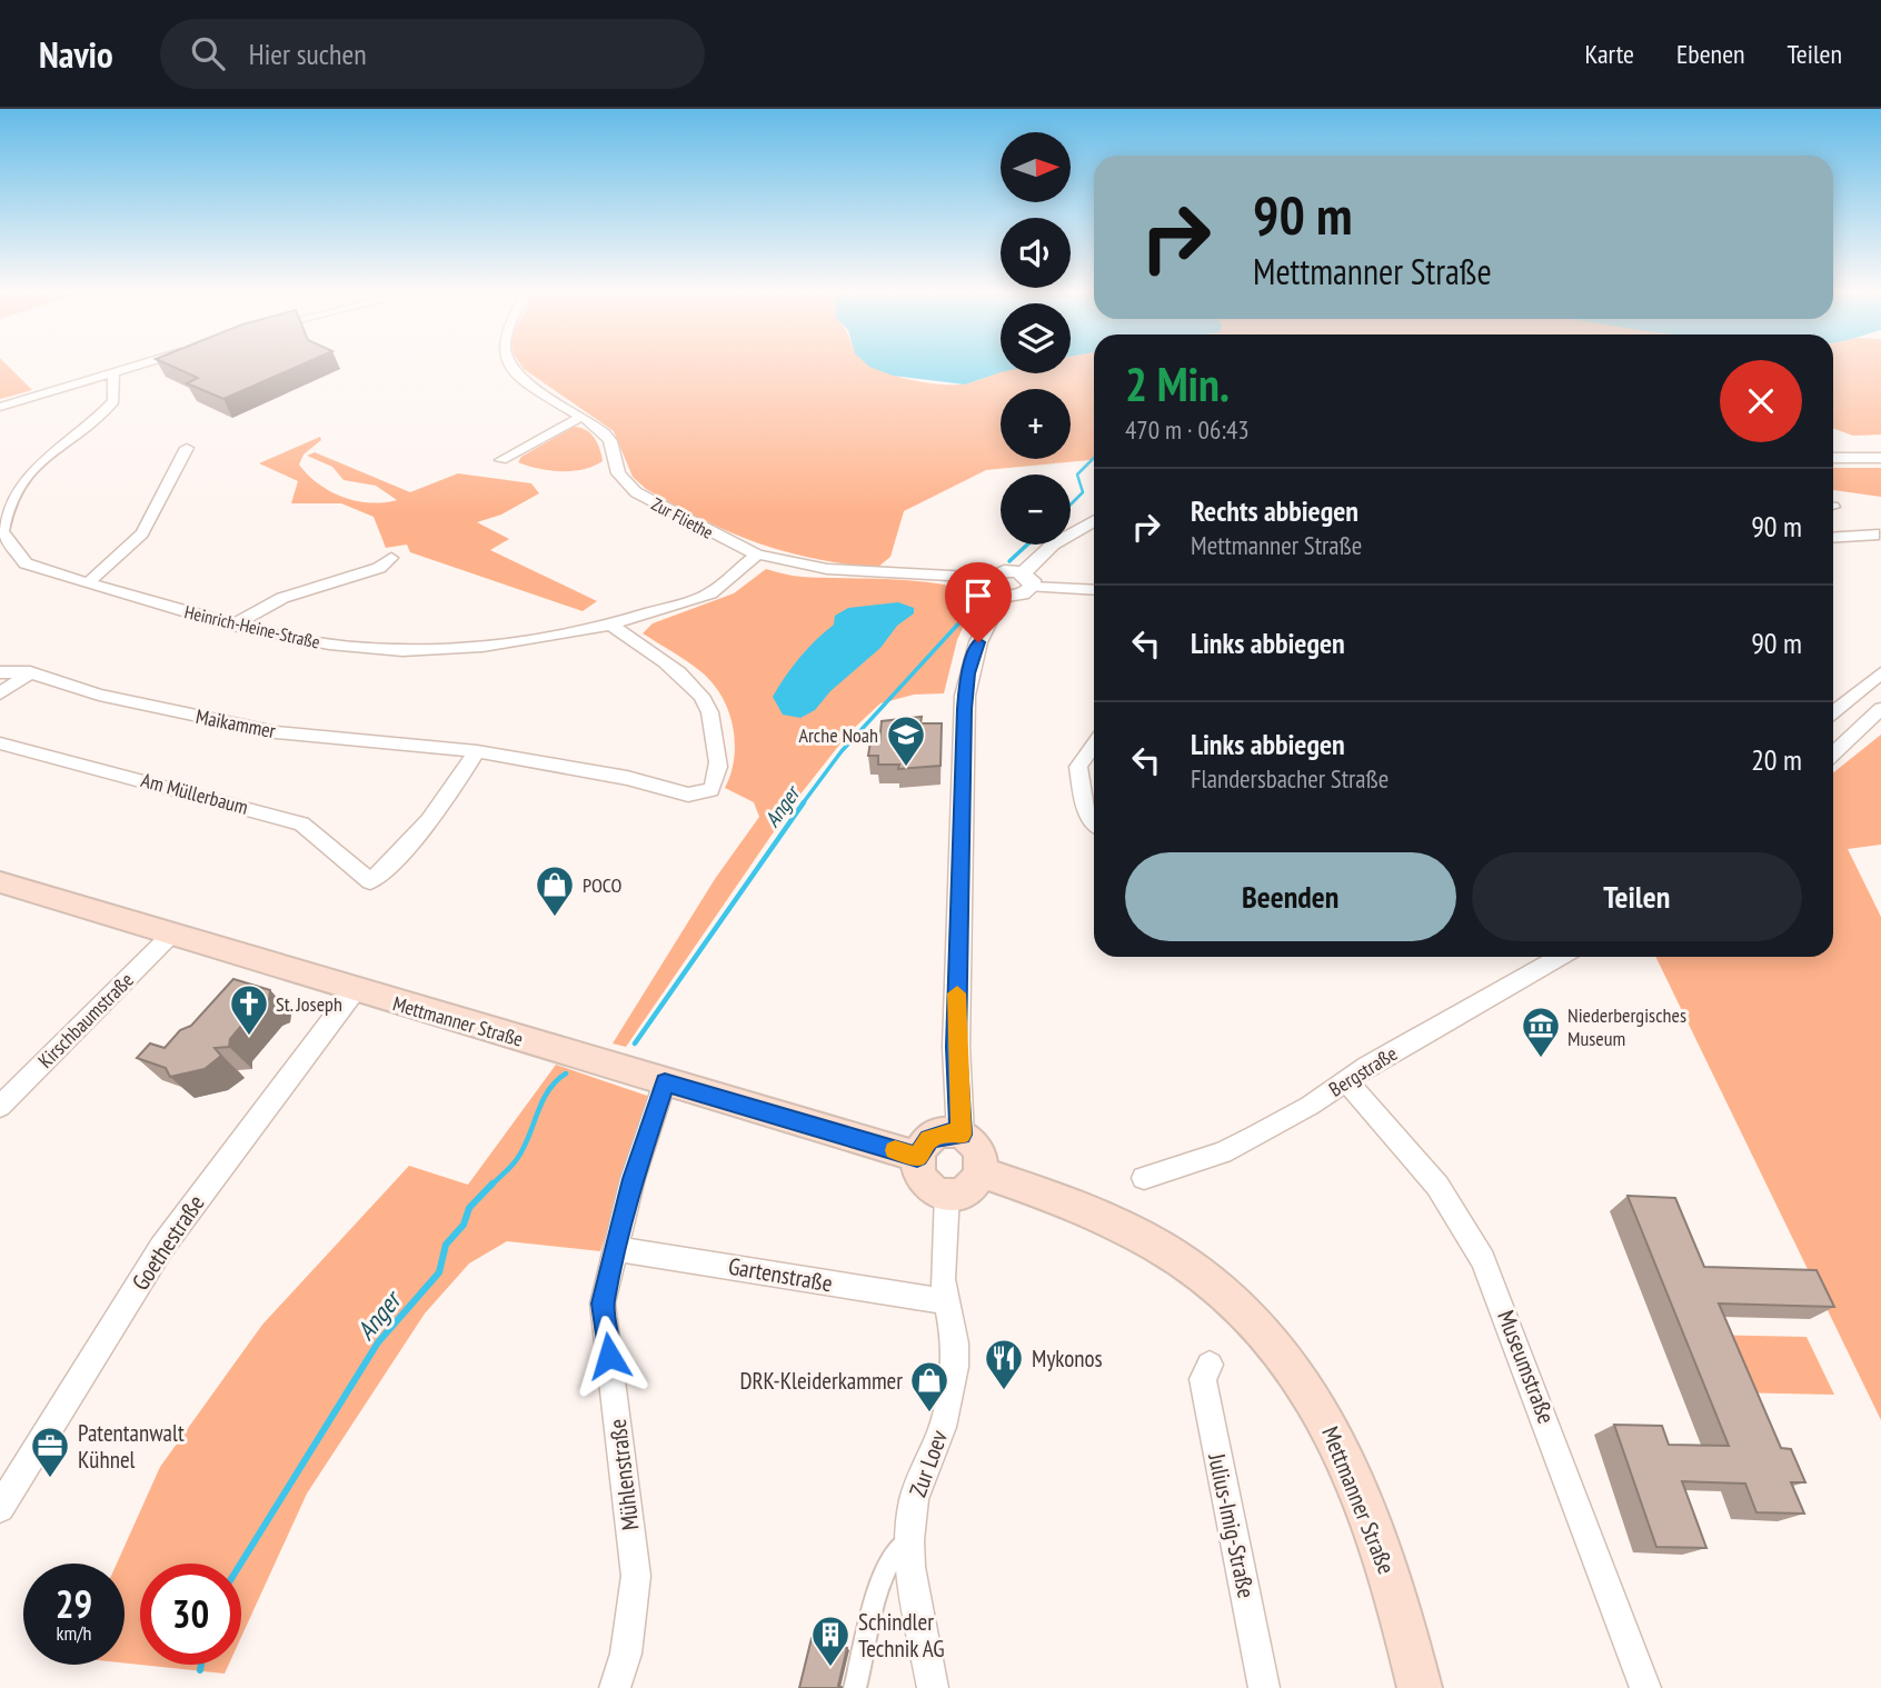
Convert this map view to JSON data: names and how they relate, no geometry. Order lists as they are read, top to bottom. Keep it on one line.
{"streets":{"main road":["Mettmanner Straße"],"street":["Zur Fliethe","Heinrich-Heine-Straße","Maikammer","Am Müllerbaum","Kirschbaumstraße","Bergstraße","Goethestraße","Gartenstraße","Museumstraße","Zur Loev","Mühlenstraße","Julius-Imig-Straße"]},"crossings":[["Zur Fliethe","Heinrich-Heine-Straße"],["Heinrich-Heine-Straße","Maikammer"],["Maikammer","Am Müllerbaum"],["Kirschbaumstraße","Mettmanner Straße"],["Mettmanner Straße","Goethestraße"],["Mettmanner Straße","Zur Loev"],["Mettmanner Straße","Mühlenstraße"],["Bergstraße","Museumstraße"],["Gartenstraße","Zur Loev"],["Gartenstraße","Mühlenstraße"]],"water":["Anger"],"places":{"school or university":["Arche Noah"],"shop":["POCO","DRK-Kleiderkammer"],"church":["St. Joseph"],"museum":["Niederbergisches Museum"],"restaurant":["Mykonos"],"office":["Patentanwalt Kühnel"],"building":["Schindler Technik AG"]},"north":"right","page":{"header":"Navio","search":"Hier suchen","nav":["Karte","Ebenen","Teilen"],"map_buttons":["+","−"],"turn":["90 m","Mettmanner Straße"],"heading":["2 Min.","470 m · 06:43"],"list":[{"name":"Rechts abbiegen","note":"Mettmanner Straße","value":"90 m"},{"name":"Links abbiegen","value":"90 m"},{"name":"Links abbiegen","note":"Flandersbacher Straße","value":"20 m"}],"buttons":["Beenden","Teilen"],"speed":"29 km/h","limit":"30"}}
